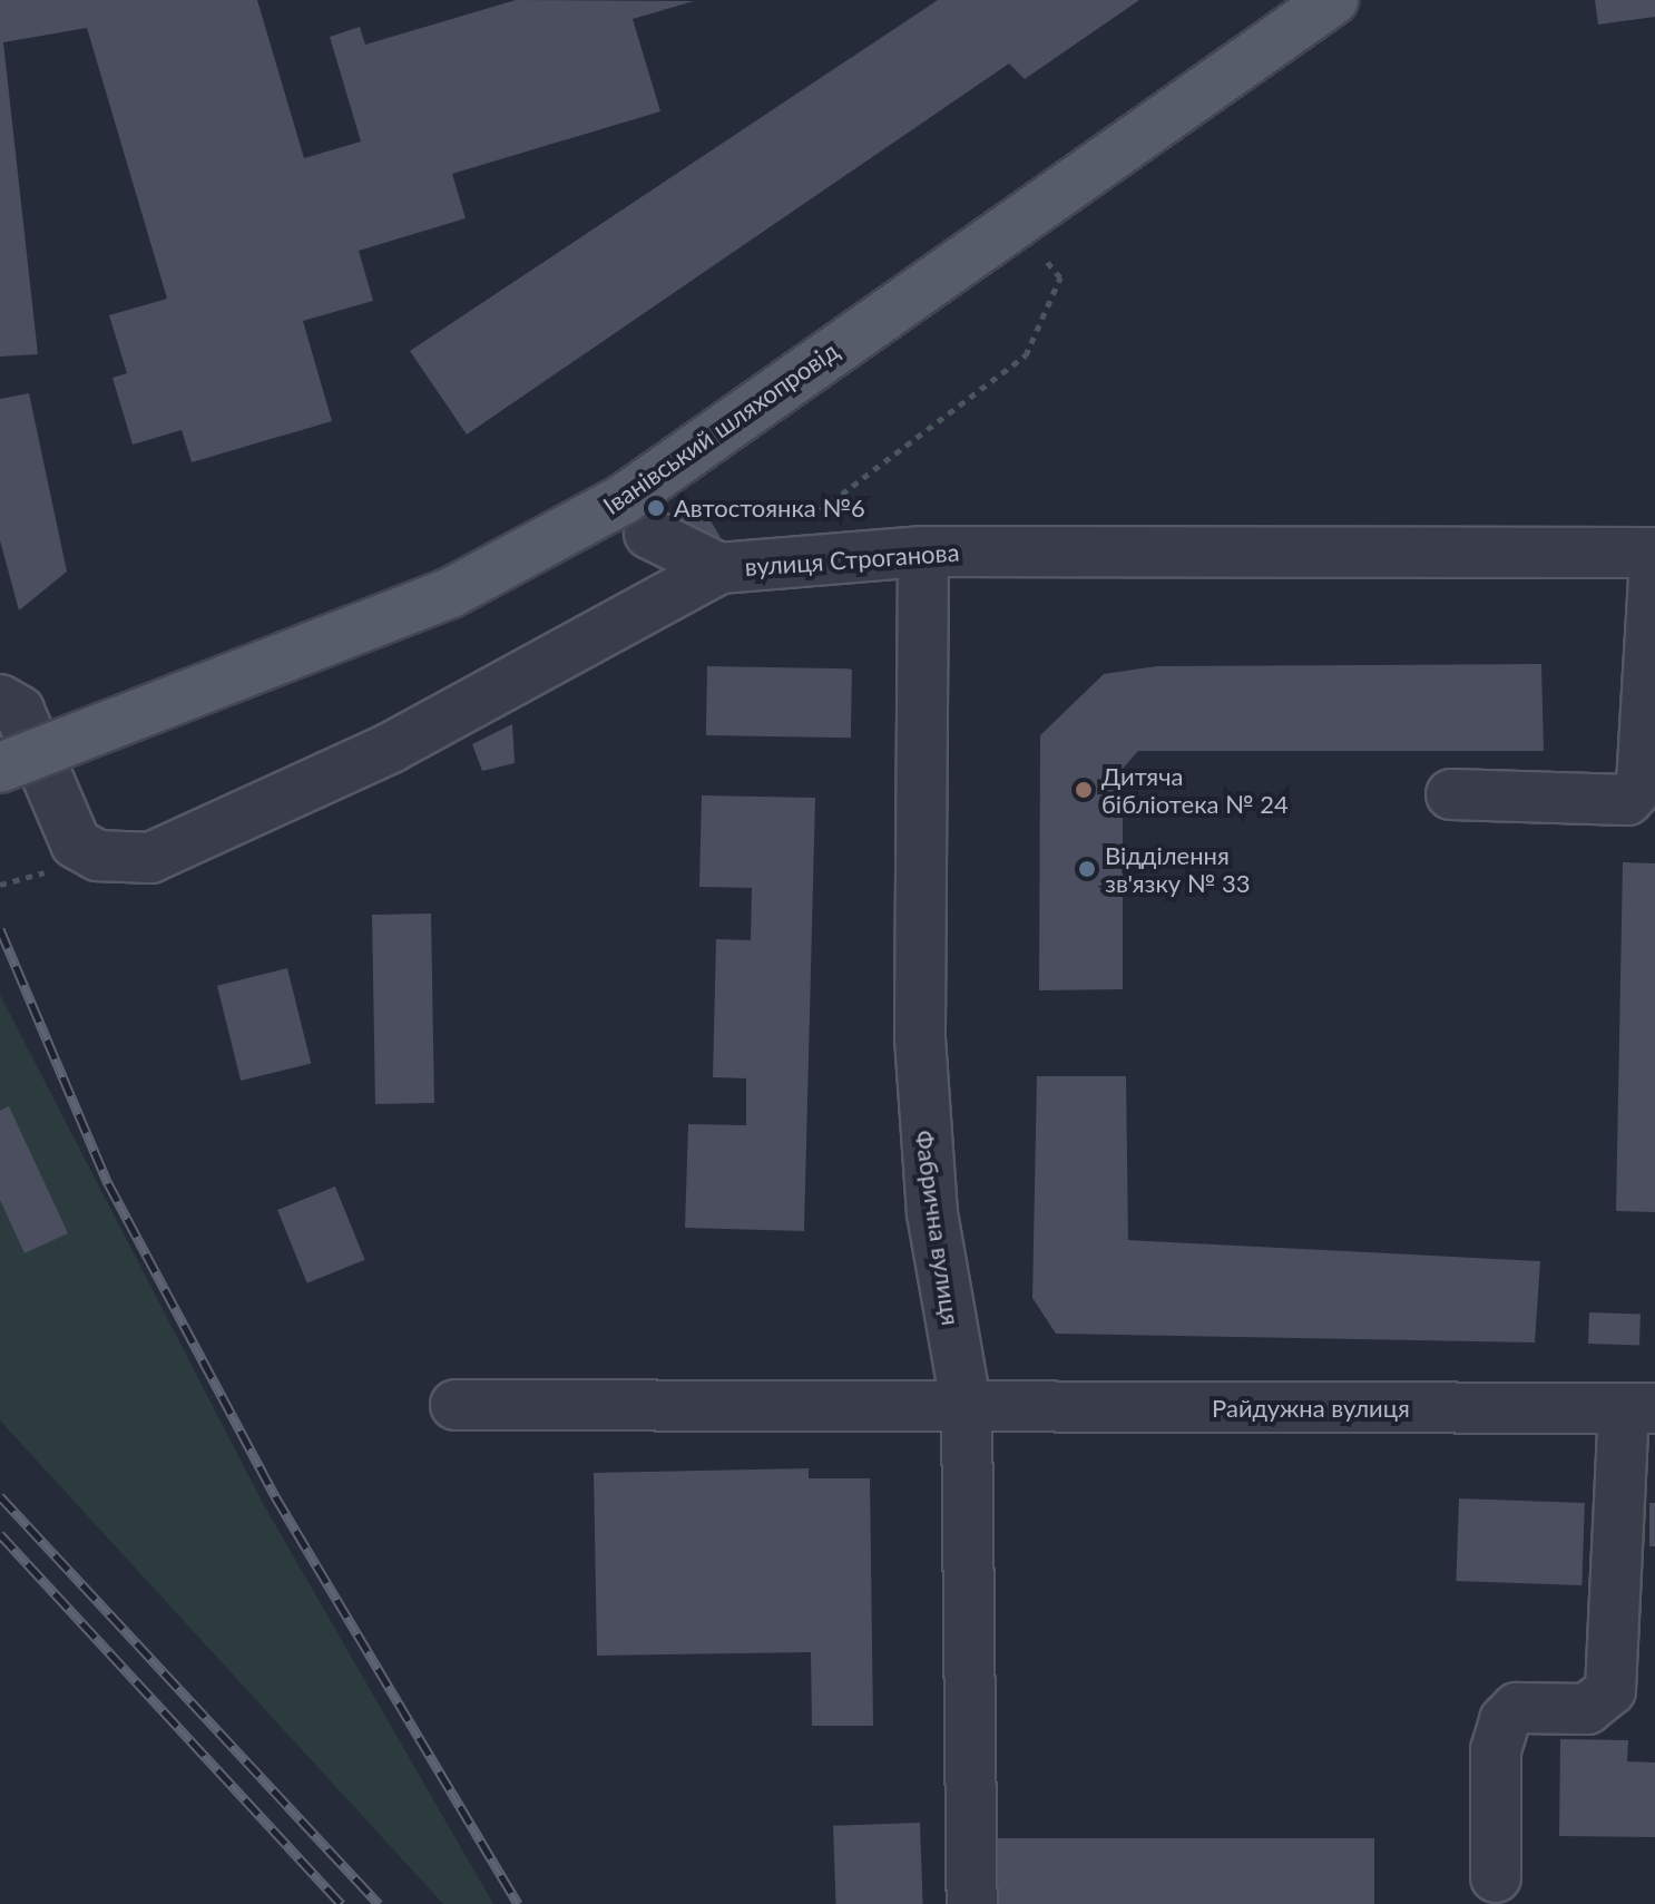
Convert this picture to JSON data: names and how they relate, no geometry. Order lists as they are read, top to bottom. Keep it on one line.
{"streets":{"main road":["Іванівський шляхопровід"],"street":["вулиця Строганова","Фабрична вулиця","Райдужна вулиця"]},"crossings":[["вулиця Строганова","Фабрична вулиця"],["Фабрична вулиця","Райдужна вулиця"]],"places":["Автостоянка №6","Дитяча бібліотека № 24","Відділення зв'язку № 33"]}
